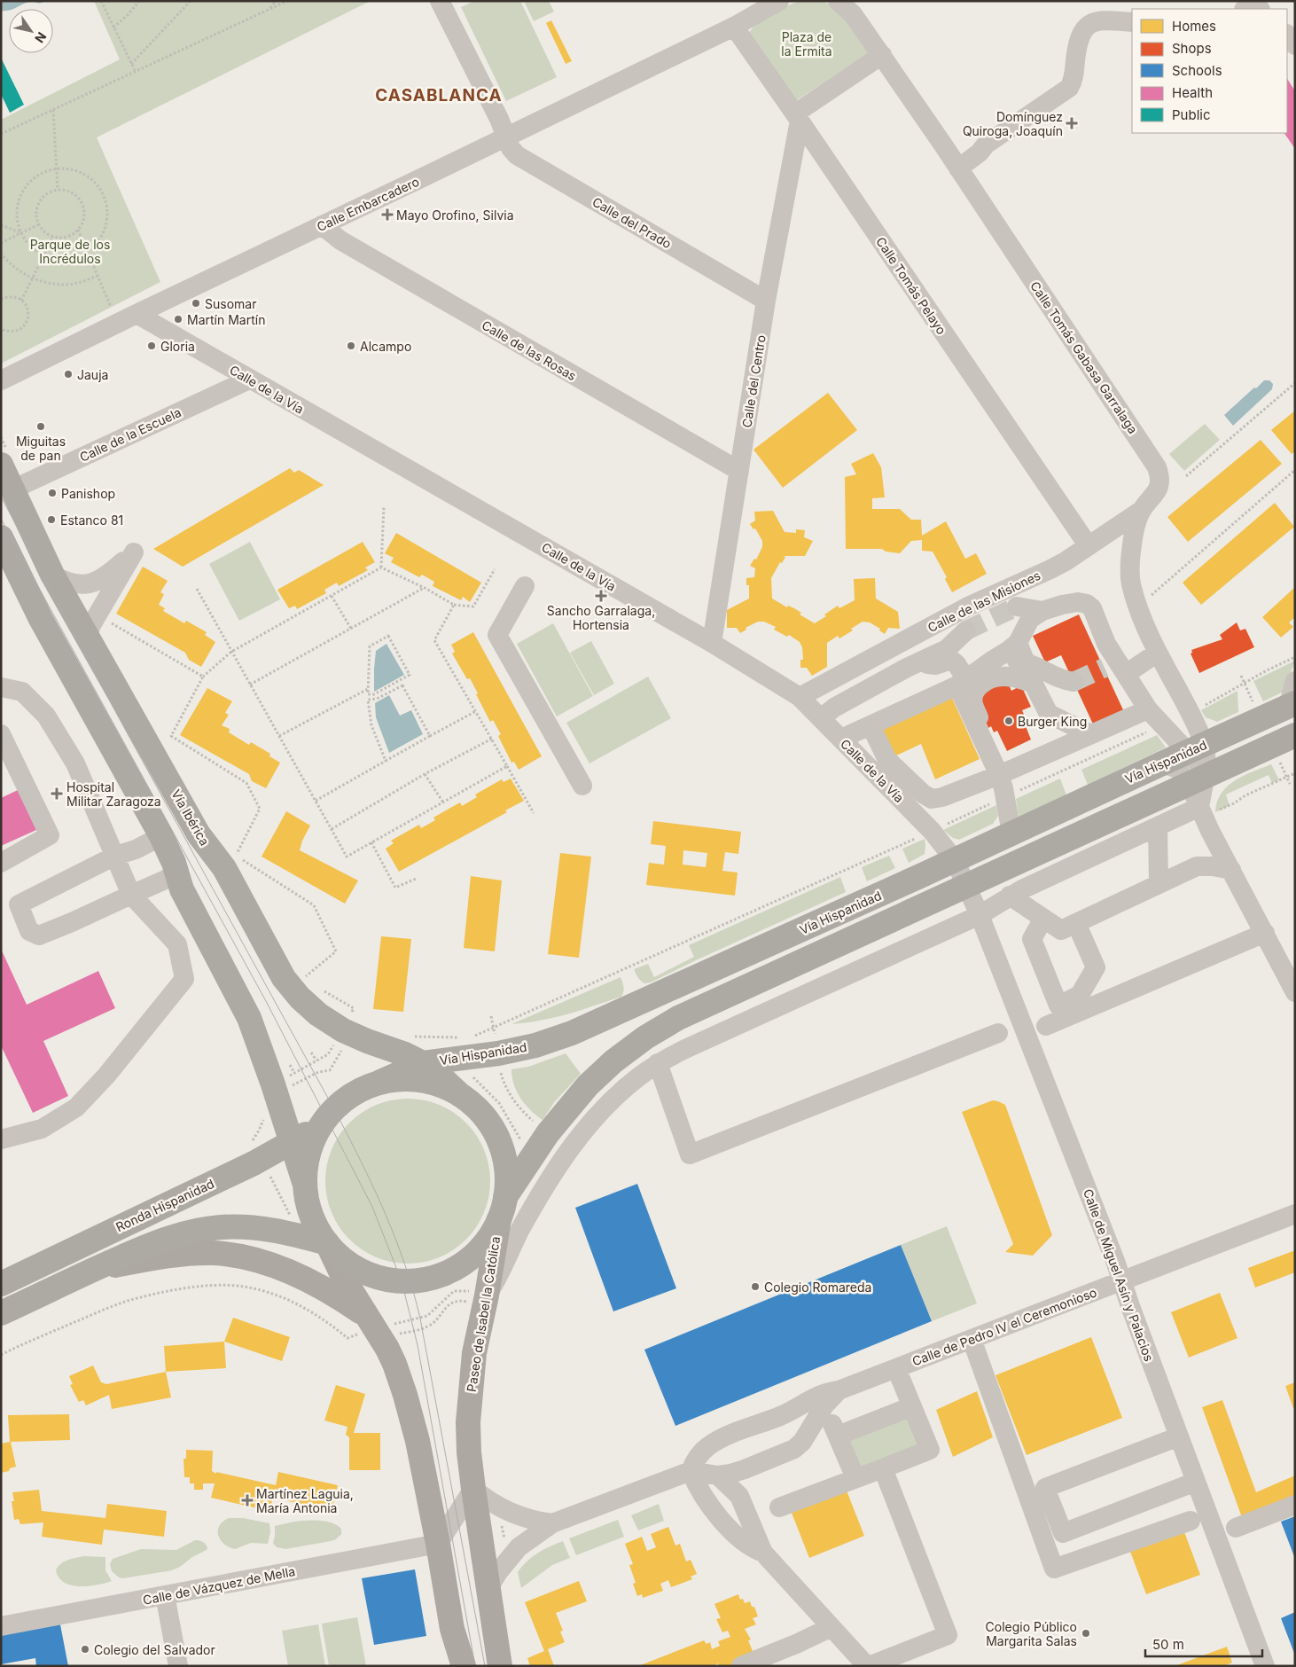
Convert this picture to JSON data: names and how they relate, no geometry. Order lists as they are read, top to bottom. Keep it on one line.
{"streets":{"highway":["Vía Hispanidad","Vía Ibérica","Ronda Hispanidad"],"main road":["Paseo de Isabel la Católica"],"street":["Calle Embarcadero","Calle del Prado","Calle Tomás Pelayo","Calle de las Rosas","Calle Tomás Gabasa Garralaga","Calle del Centro","Calle de la Vía","Calle de la Escuela","Calle de las Misiones","Calle de Miguel Asín y Palacios","Calle de Pedro IV el Ceremonioso","Calle de Vázquez de Mella"]},"crossings":[["Calle Embarcadero","Calle del Prado"],["Calle Embarcadero","Calle Tomás Pelayo"],["Calle Embarcadero","Calle de las Rosas"],["Calle Embarcadero","Calle de la Vía"],["Calle del Prado","Calle del Centro"],["Calle Tomás Pelayo","Calle del Centro"],["Calle Tomás Pelayo","Calle de las Misiones"],["Calle de las Rosas","Calle del Centro"],["Calle Tomás Gabasa Garralaga","Calle de las Misiones"],["Calle Tomás Gabasa Garralaga","Vía Hispanidad"],["Calle del Centro","Calle de la Vía"],["Calle de la Vía","Calle de la Escuela"],["Calle de la Vía","Calle de las Misiones"],["Calle de la Vía","Vía Hispanidad"],["Calle de la Vía","Calle de Miguel Asín y Palacios"],["Calle de la Escuela","Vía Ibérica"],["Vía Hispanidad","Vía Ibérica"],["Vía Hispanidad","Ronda Hispanidad"],["Calle de Miguel Asín y Palacios","Calle de Pedro IV el Ceremonioso"],["Paseo de Isabel la Católica","Calle de Pedro IV el Ceremonioso"]],"districts":["CASABLANCA"],"parks":["Plaza de la Ermita","Parque de los Incrédulos"],"places":{"health":["Domínguez Quiroga, Joaquín","Mayo Orofino, Silvia","Sancho Garralaga, Hortensia","Hospital Militar Zaragoza","Martínez Laguia, María Antonia"],"other":["Susomar","Martín Martín","Gloria","Alcampo","Jauja","Miguitas de pan","Panishop","Estanco 81","Burger King","Colegio Romareda","Colegio Público Margarita Salas","Colegio del Salvador"]},"legend":["Homes","Shops","Schools","Health","Public"],"scale_bar":"50 m","north":"bottom right"}
